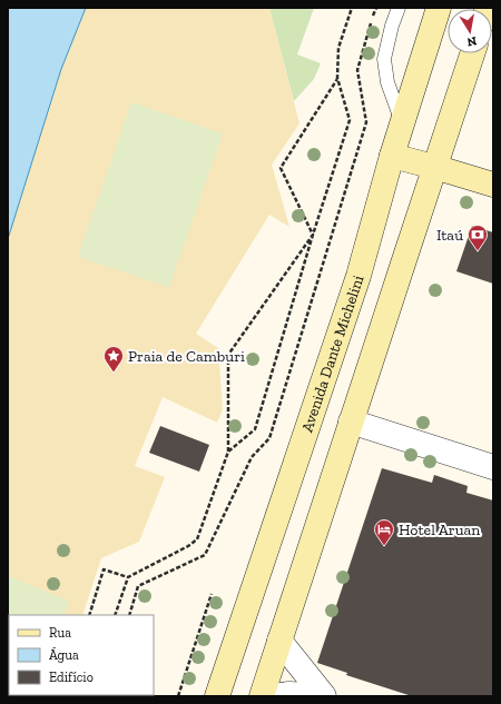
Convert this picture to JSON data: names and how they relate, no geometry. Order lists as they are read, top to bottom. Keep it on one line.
{"streets":{"main road":["Avenida Dante Michelini"]},"places":{"bank":["Itaú"],"place":["Praia de Camburi"],"hotel":["Hotel Aruan"]},"legend":["Rua","Água","Edifício"],"north":"bottom"}
